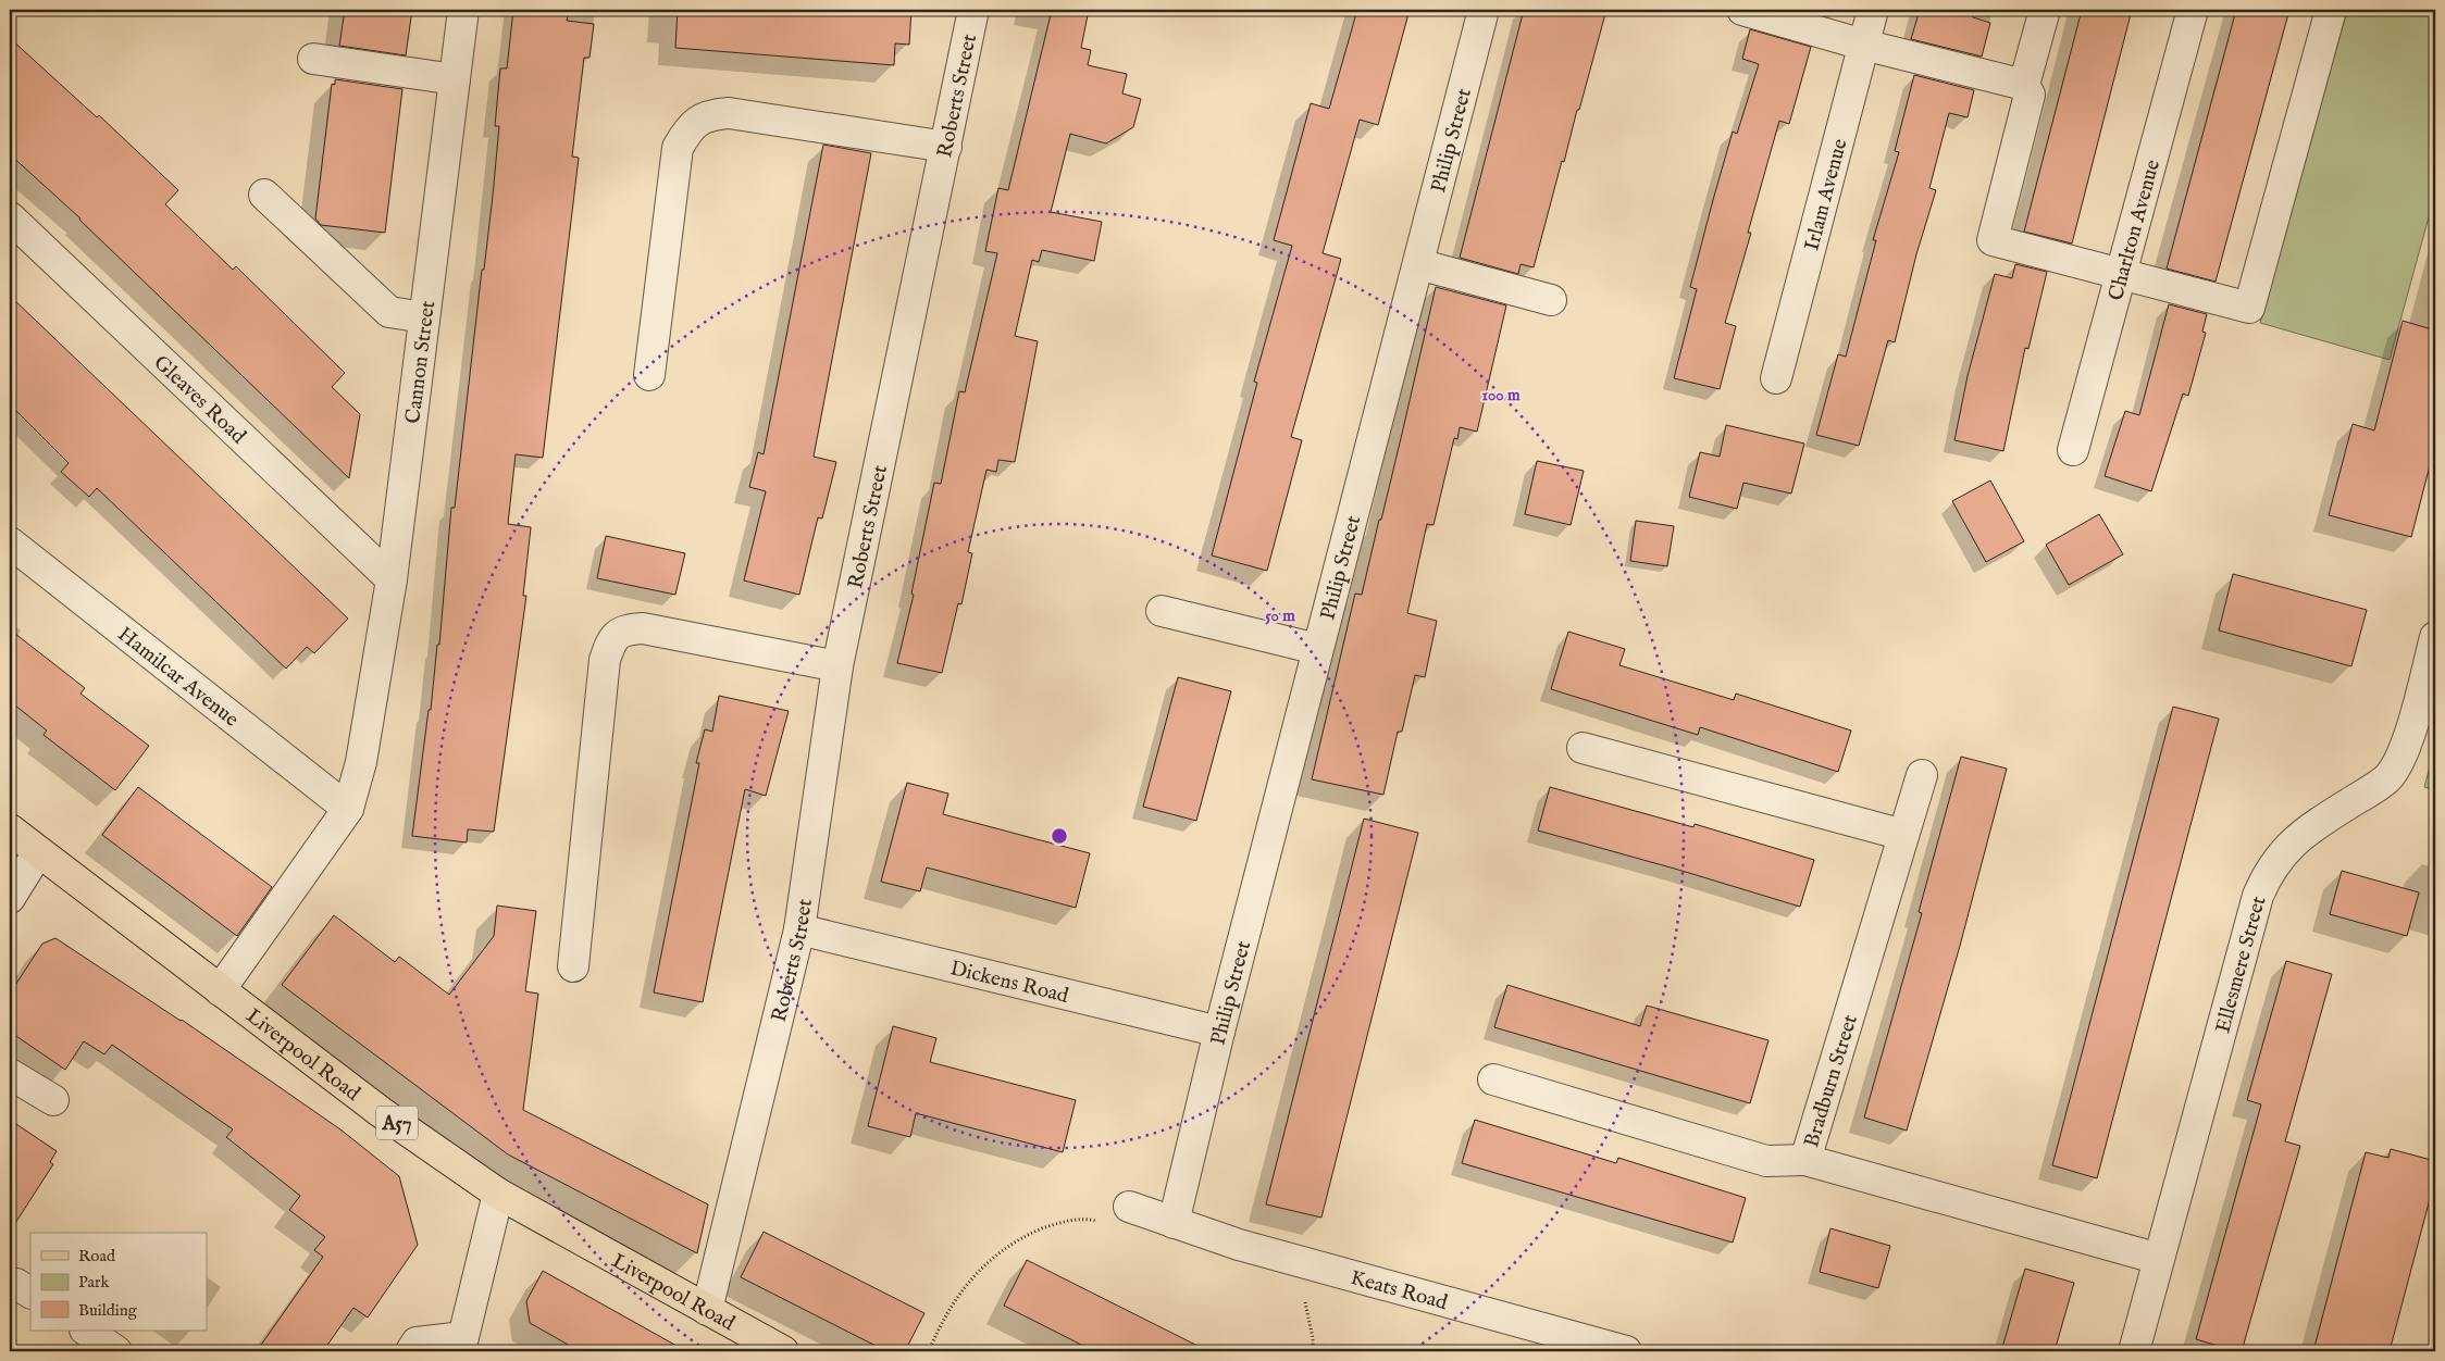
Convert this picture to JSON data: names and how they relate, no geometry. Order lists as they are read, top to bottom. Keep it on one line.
{"streets":{"main road":["Liverpool Road","A57"],"street":["Roberts Street","Philip Street","Irlam Avenue","Charlton Avenue","Cannon Street","Gleaves Road","Hamilcar Avenue","Ellesmere Street","Dickens Road","Bradburn Street","Keats Road"]},"crossings":[["Roberts Street","Dickens Road"],["Roberts Street","Liverpool Road"],["Philip Street","Dickens Road"],["Philip Street","Keats Road"],["Cannon Street","Gleaves Road"],["Cannon Street","Hamilcar Avenue"],["Ellesmere Street","Bradburn Street"]],"legend":["Road","Park","Building"],"rings":["100 m","50 m"]}
